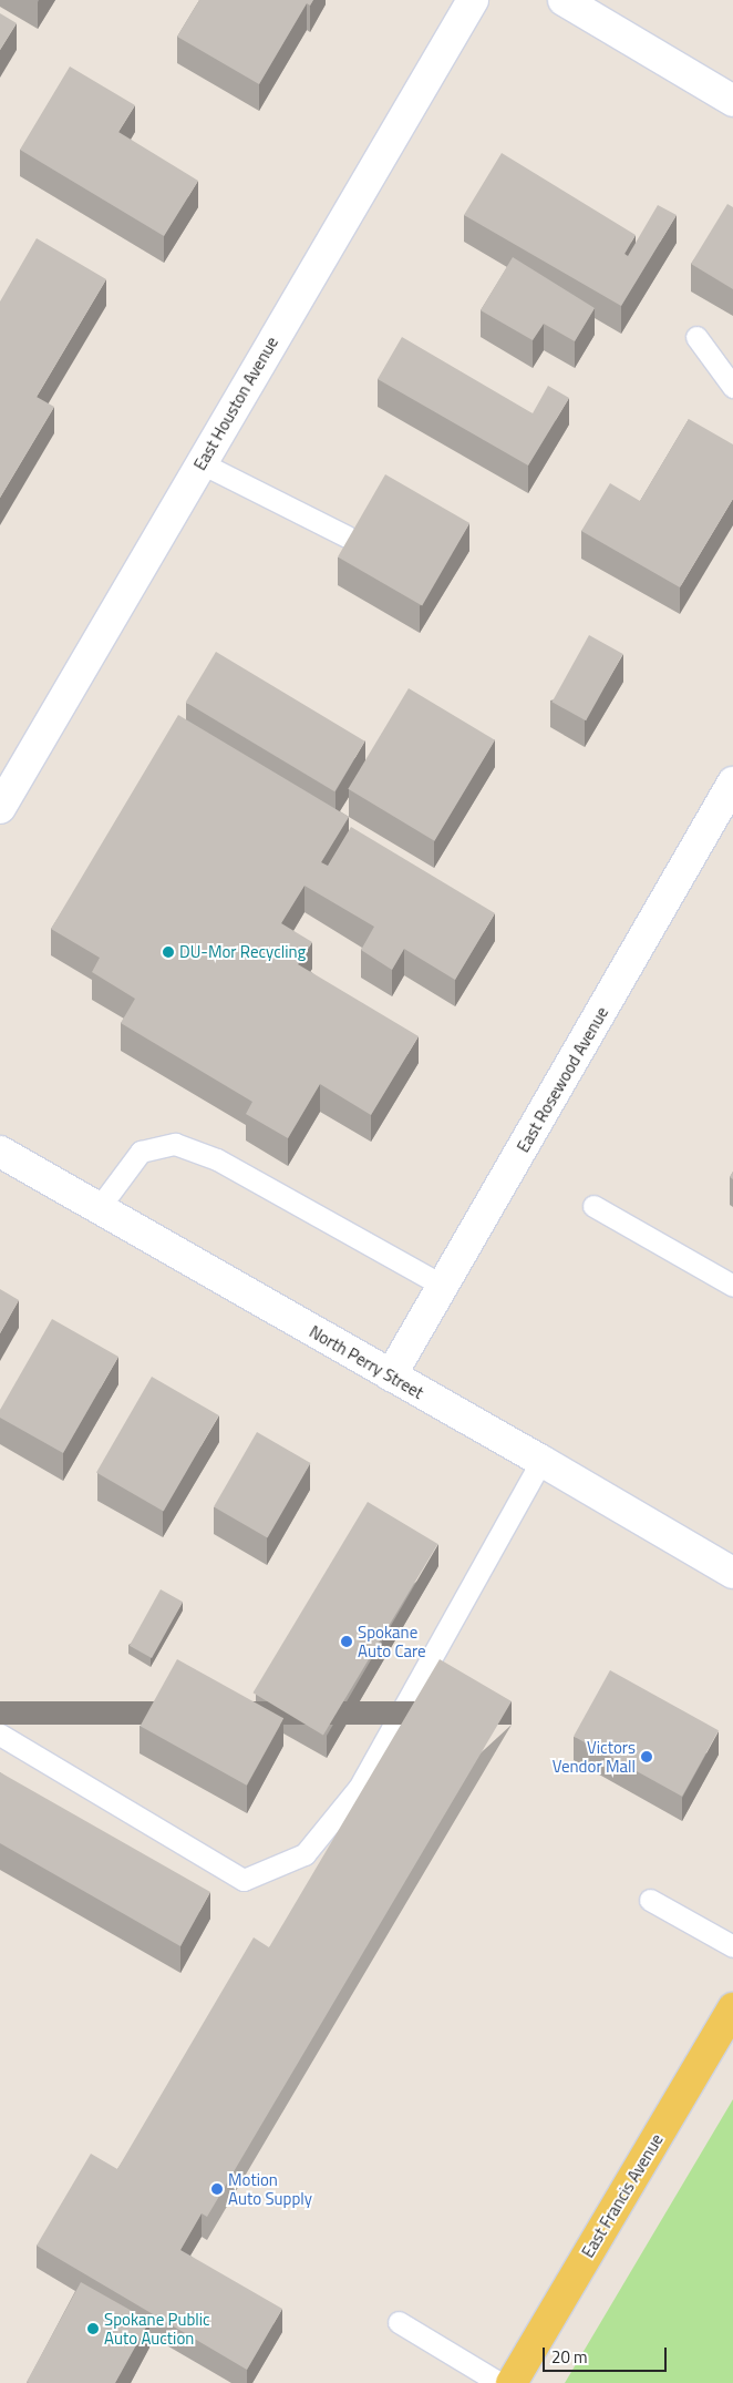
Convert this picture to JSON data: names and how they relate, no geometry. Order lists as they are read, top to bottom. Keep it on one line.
{"streets":{"main road":["East Francis Avenue"],"street":["East Houston Avenue","East Rosewood Avenue","North Perry Street"]},"crossings":[["East Rosewood Avenue","North Perry Street"]],"places":["DU-Mor Recycling","Spokane Auto Care","Victors Vendor Mall","Motion Auto Supply","Spokane Public Auto Auction"],"scale_bar":"20 m"}
